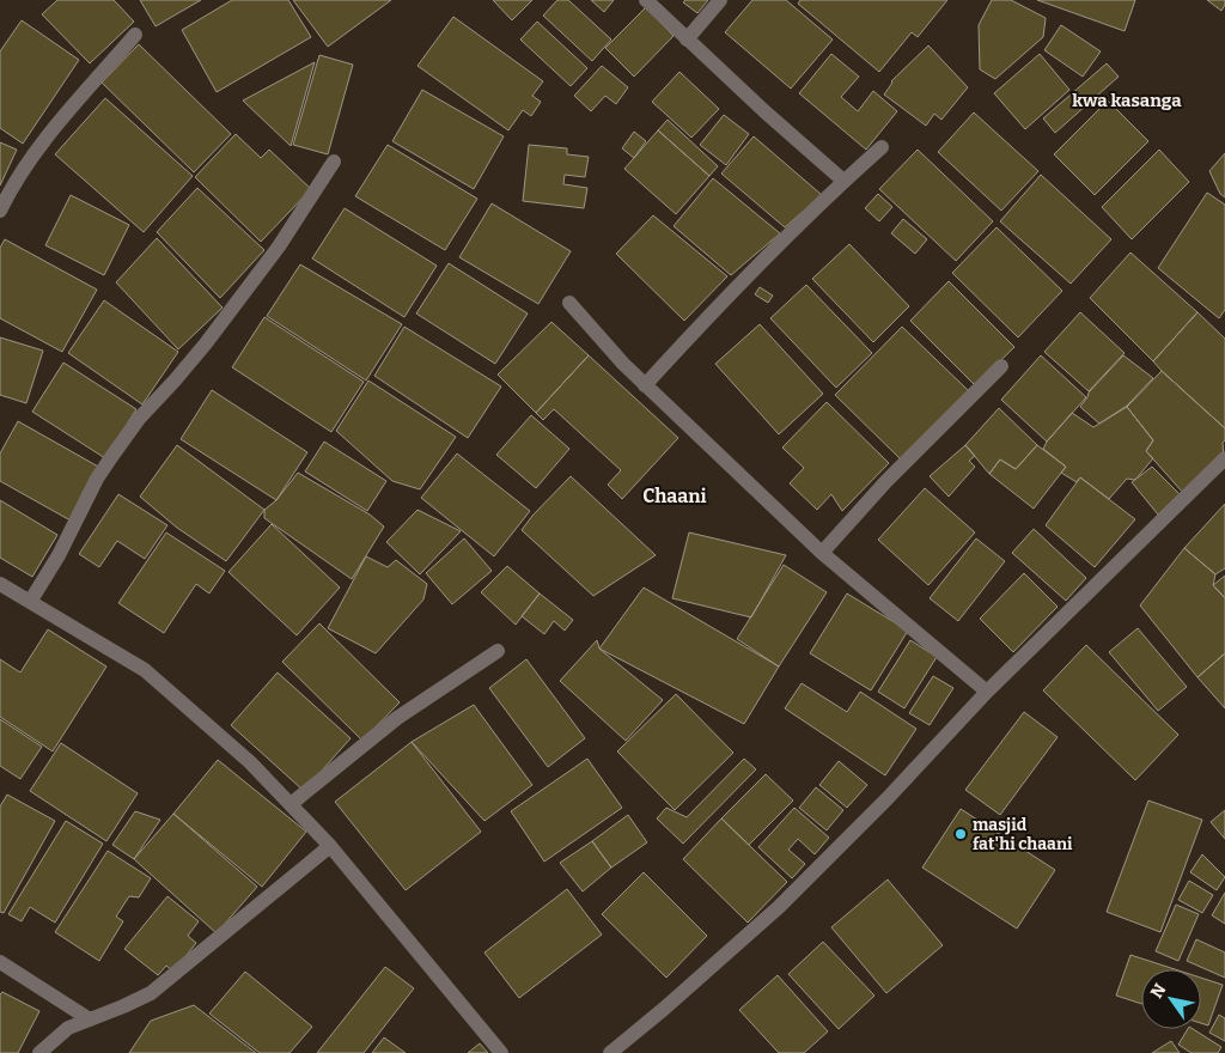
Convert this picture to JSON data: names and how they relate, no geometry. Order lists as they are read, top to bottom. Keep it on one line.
{"districts":["kwa kasanga","Chaani"],"places":["masjid fat'hi chaani"],"north":"top left"}
